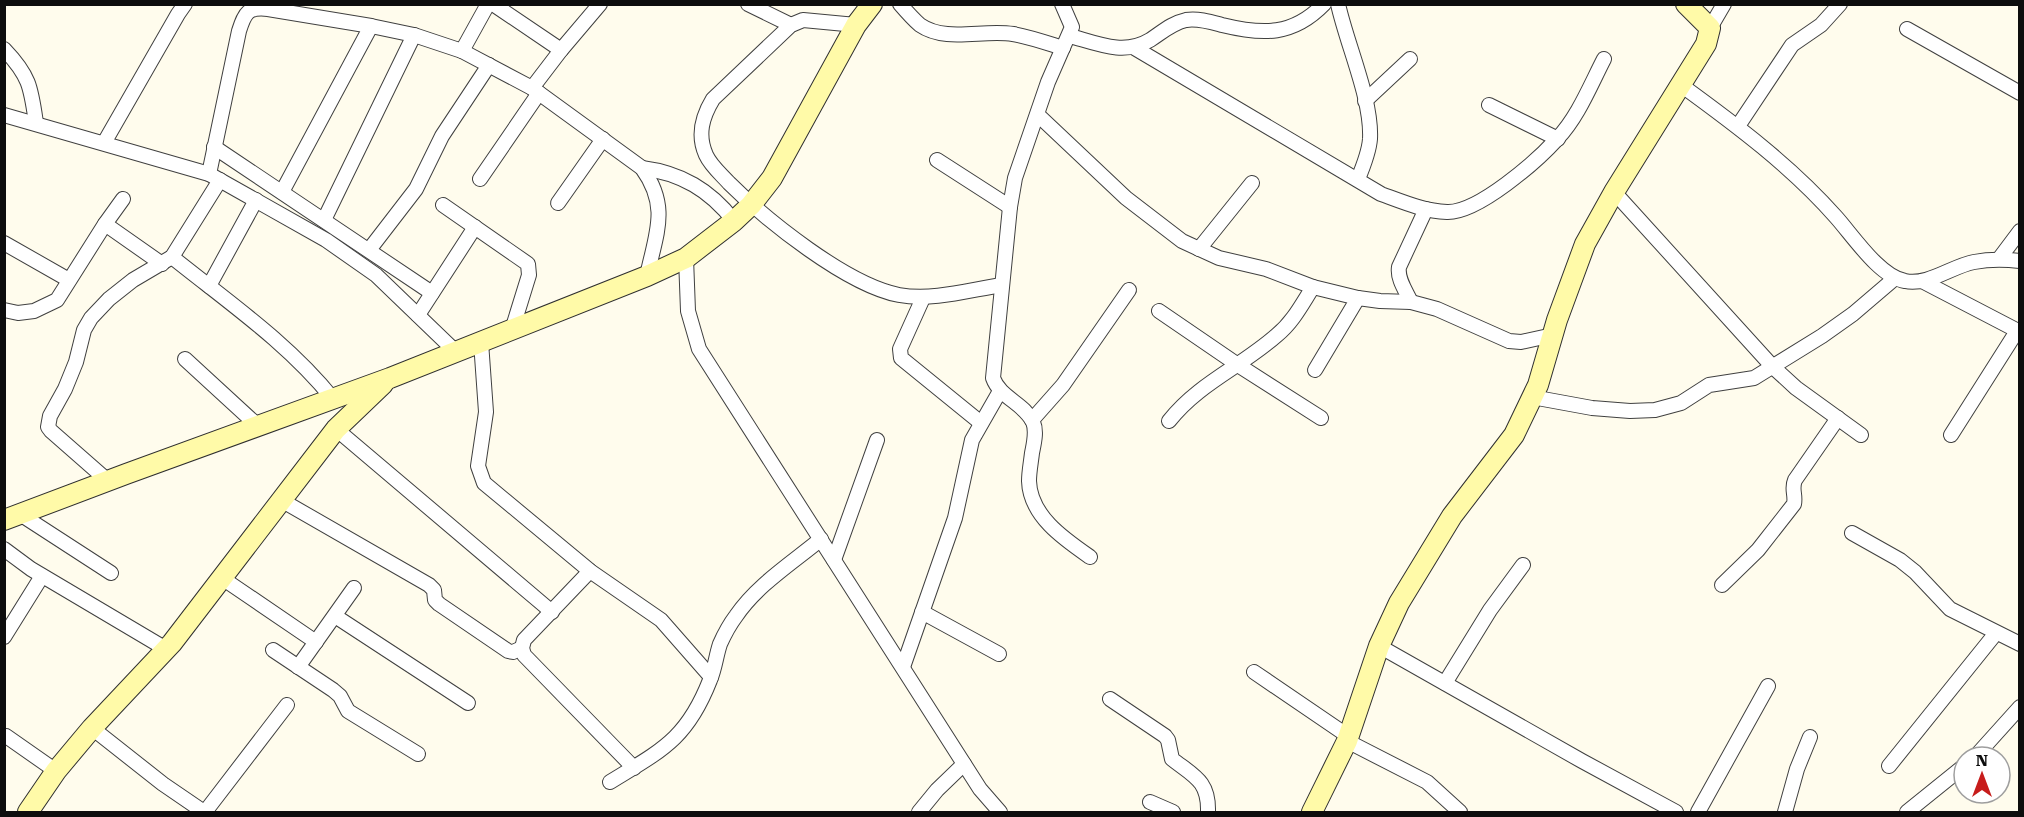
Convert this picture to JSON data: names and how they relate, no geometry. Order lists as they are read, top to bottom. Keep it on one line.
{"north":"top"}
